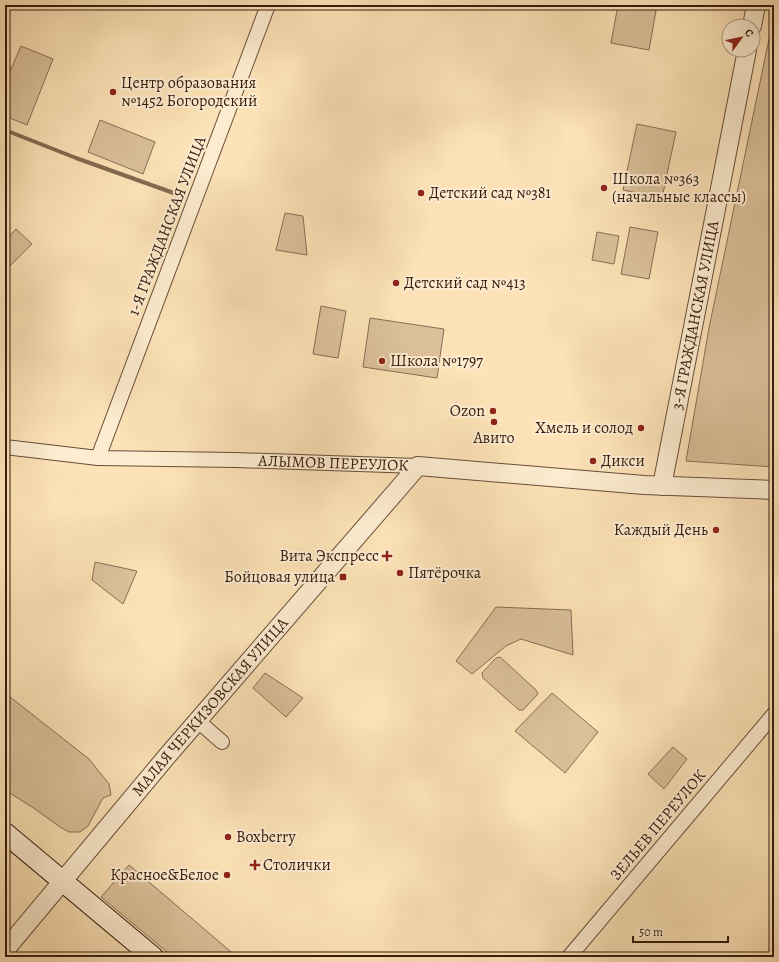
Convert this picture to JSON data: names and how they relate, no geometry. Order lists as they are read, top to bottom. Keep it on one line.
{"streets":{"street":["1-Я ГРАЖДАНСКАЯ УЛИЦА","3-Я ГРАЖДАНСКАЯ УЛИЦА","АЛЫМОВ ПЕРЕУЛОК","МАЛАЯ ЧЕРКИЗОВСКАЯ УЛИЦА","ЗЕЛЬЕВ ПЕРЕУЛОК"]},"crossings":[["1-Я ГРАЖДАНСКАЯ УЛИЦА","АЛЫМОВ ПЕРЕУЛОК"],["3-Я ГРАЖДАНСКАЯ УЛИЦА","АЛЫМОВ ПЕРЕУЛОК"],["АЛЫМОВ ПЕРЕУЛОК","МАЛАЯ ЧЕРКИЗОВСКАЯ УЛИЦА"]],"places":{"other":["Центр образования №1452 Богородский","Школа №363 (начальные классы)","Детский сад №381","Детский сад №413","Школа №1797","Ozon","Авито","Хмель и солод","Дикси","Каждый День","Пятёрочка","Boxberry","Красное&Белое"],"health":["Вита Экспресс","Столички"],"transit":["Бойцовая улица"]},"scale_bar":"50 m","north":"top right"}
